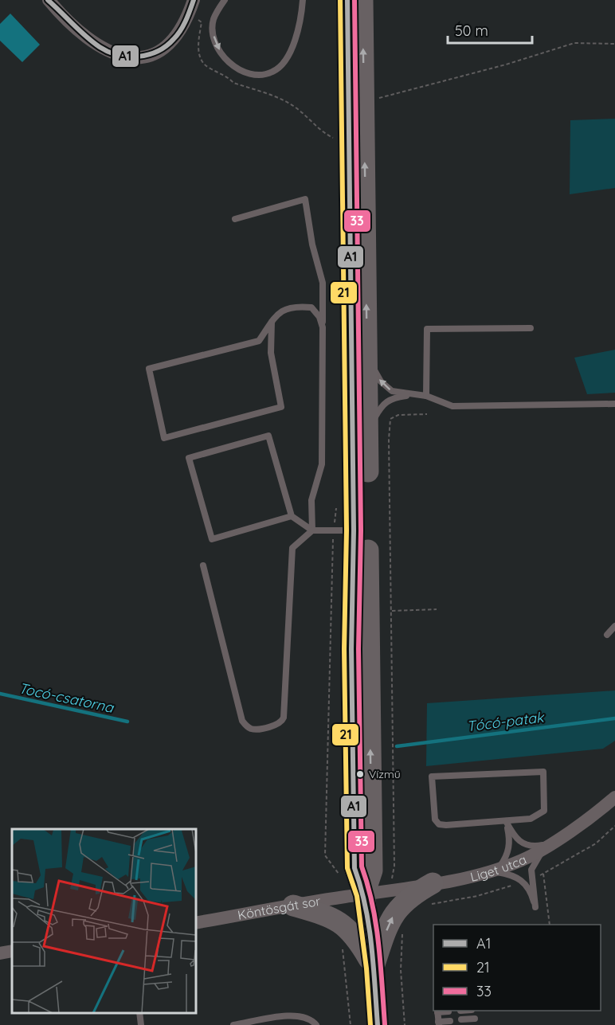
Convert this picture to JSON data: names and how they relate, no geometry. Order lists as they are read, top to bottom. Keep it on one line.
{"streets":{"street":["Liget utca","Köntösgát sor"]},"crossings":[["Liget utca","Köntösgát sor"]],"water":["Tocó-csatorna","Tócó-patak"],"places":["Vízmű"],"lines":["transit line A1","transit line 21","transit line 33"],"legend":["A1","21","33"],"scale_bar":"50 m"}
